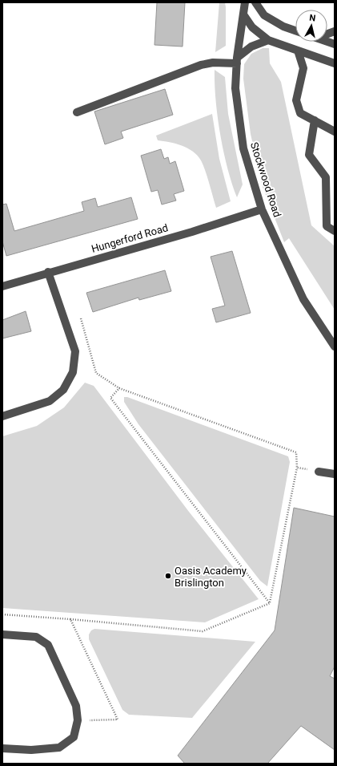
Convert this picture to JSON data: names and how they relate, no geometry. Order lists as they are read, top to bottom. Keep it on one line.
{"streets":{"street":["Stockwood Road","Hungerford Road"]},"crossings":[["Stockwood Road","Hungerford Road"]],"places":["Oasis Academy Brislington"],"north":"top"}
